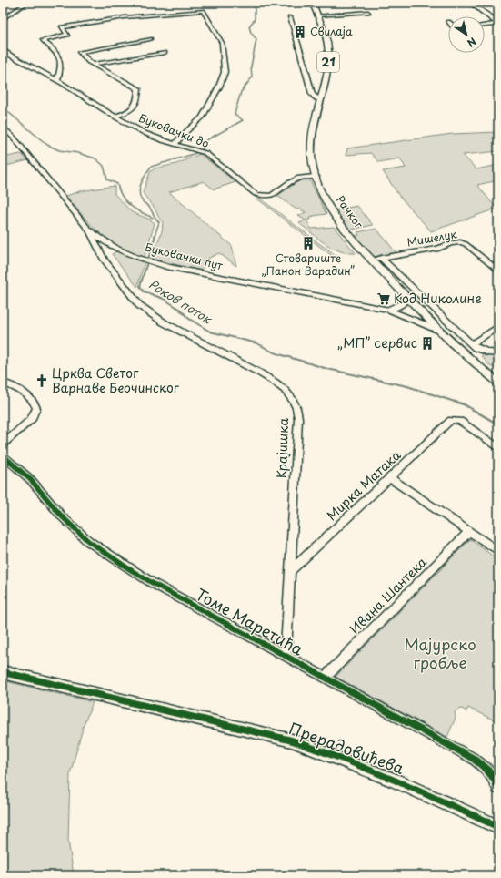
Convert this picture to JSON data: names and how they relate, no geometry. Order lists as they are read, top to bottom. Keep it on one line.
{"streets":{"main road":["21","Рачког","Прерадовићева"],"street":["Буковачки до","Мишелук","Буковачки пут","Крајишка","Мирка Матака","Ивана Шантека","Томе Маретића"]},"crossings":[["Буковачки до","Рачког"],["Рачког","Мишелук"],["Рачког","Буковачки пут"],["Буковачки пут","Крајишка"],["Крајишка","Мирка Матака"],["Крајишка","Томе Маретића"],["Ивана Шантека","Томе Маретића"]],"water":["Роков поток"],"parks":["Мајурско гробље"],"places":{"building":["Свилаја","Стовариште „Панон Варадин”","„МП” сервис"],"supermarket":["Код Николине"],"church":["Црква Светог Варнаве Беочинског"]},"north":"bottom right"}
